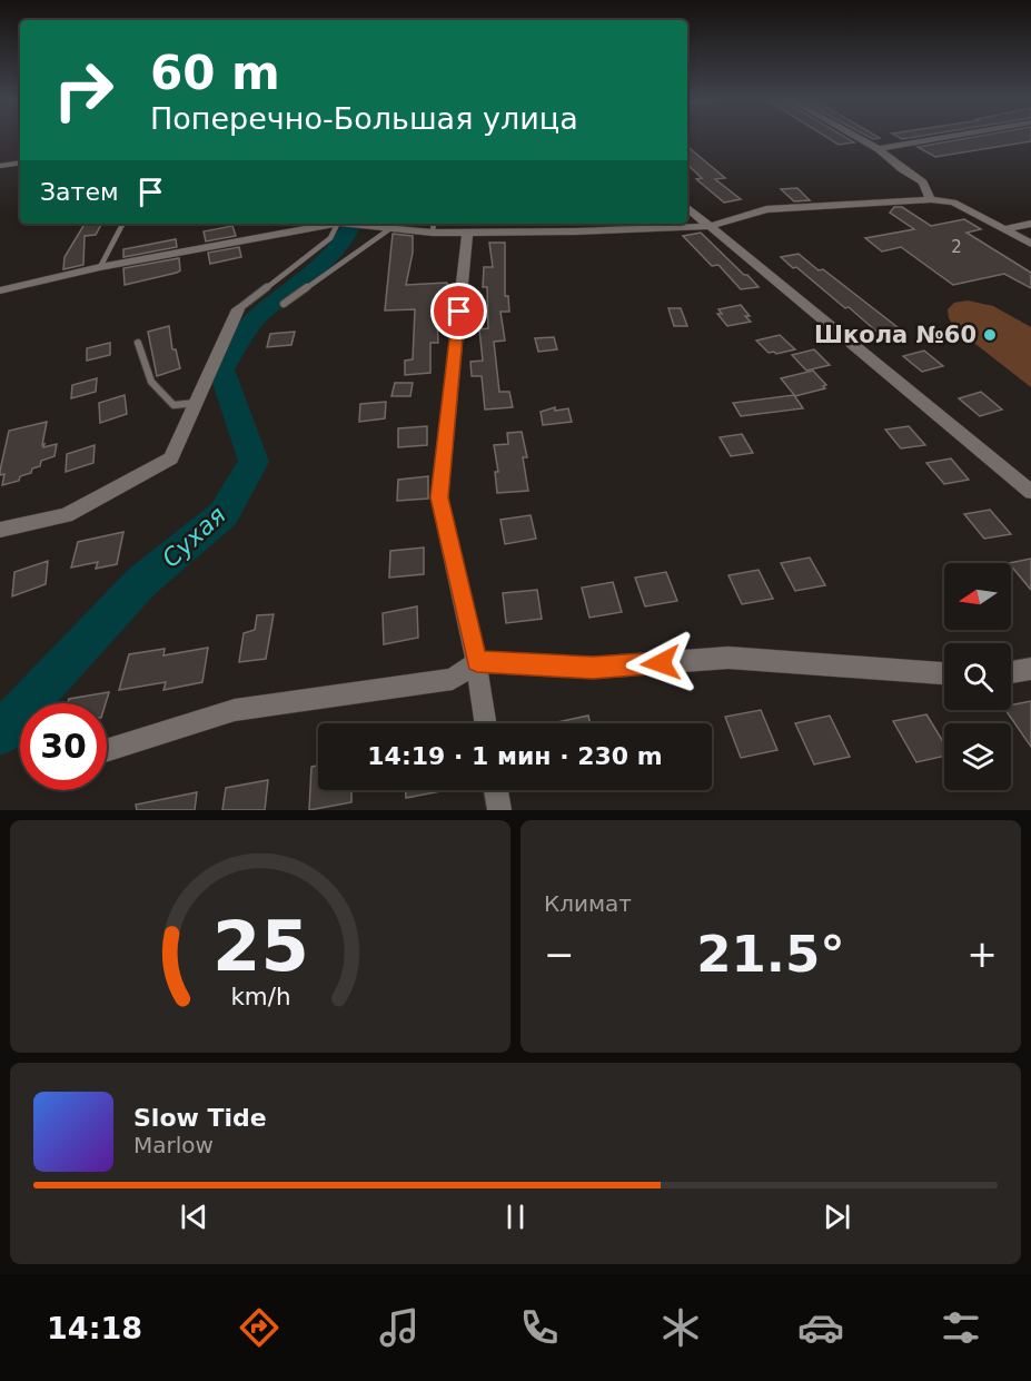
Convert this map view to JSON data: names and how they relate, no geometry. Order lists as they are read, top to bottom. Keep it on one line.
{"water":["Сухая"],"places":["Школа №60"],"house_numbers":["2"],"north":"left","page":{"turn":["60 m","Поперечно-Большая улица"],"then":"Затем","limit":"30","trip":"14:19 · 1 мин · 230 m","tile":"Климат","heat":["−","21.5°","+"],"song":["Slow Tide","Marlow"],"tabs":"14:18","gauge":["25","km/h"]}}
